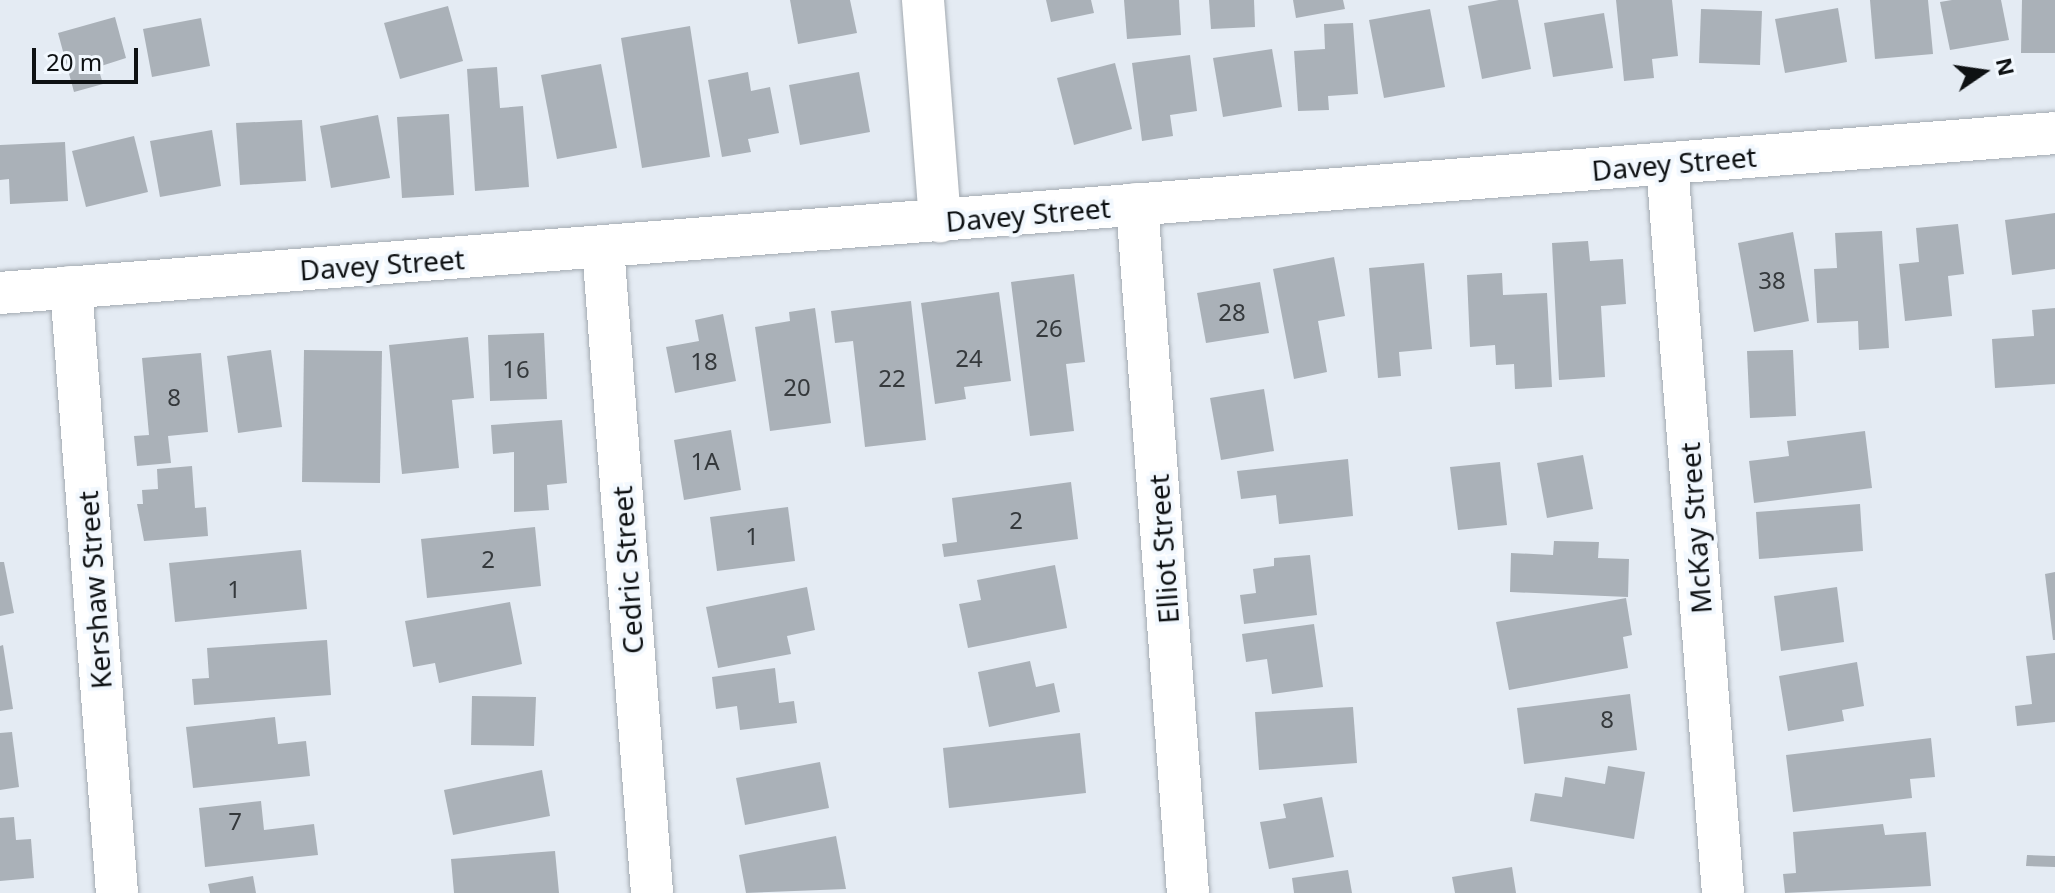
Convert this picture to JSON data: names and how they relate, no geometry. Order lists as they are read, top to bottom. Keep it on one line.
{"streets":{"street":["Davey Street","McKay Street","Elliot Street","Cedric Street","Kershaw Street"]},"crossings":[["Davey Street","McKay Street"],["Davey Street","Elliot Street"],["Davey Street","Cedric Street"],["Davey Street","Kershaw Street"]],"house_numbers":["38","28","26","24","18","16","22","20","8","1A","2","1","2","1","8","7"],"scale_bar":"20 m","north":"right"}
